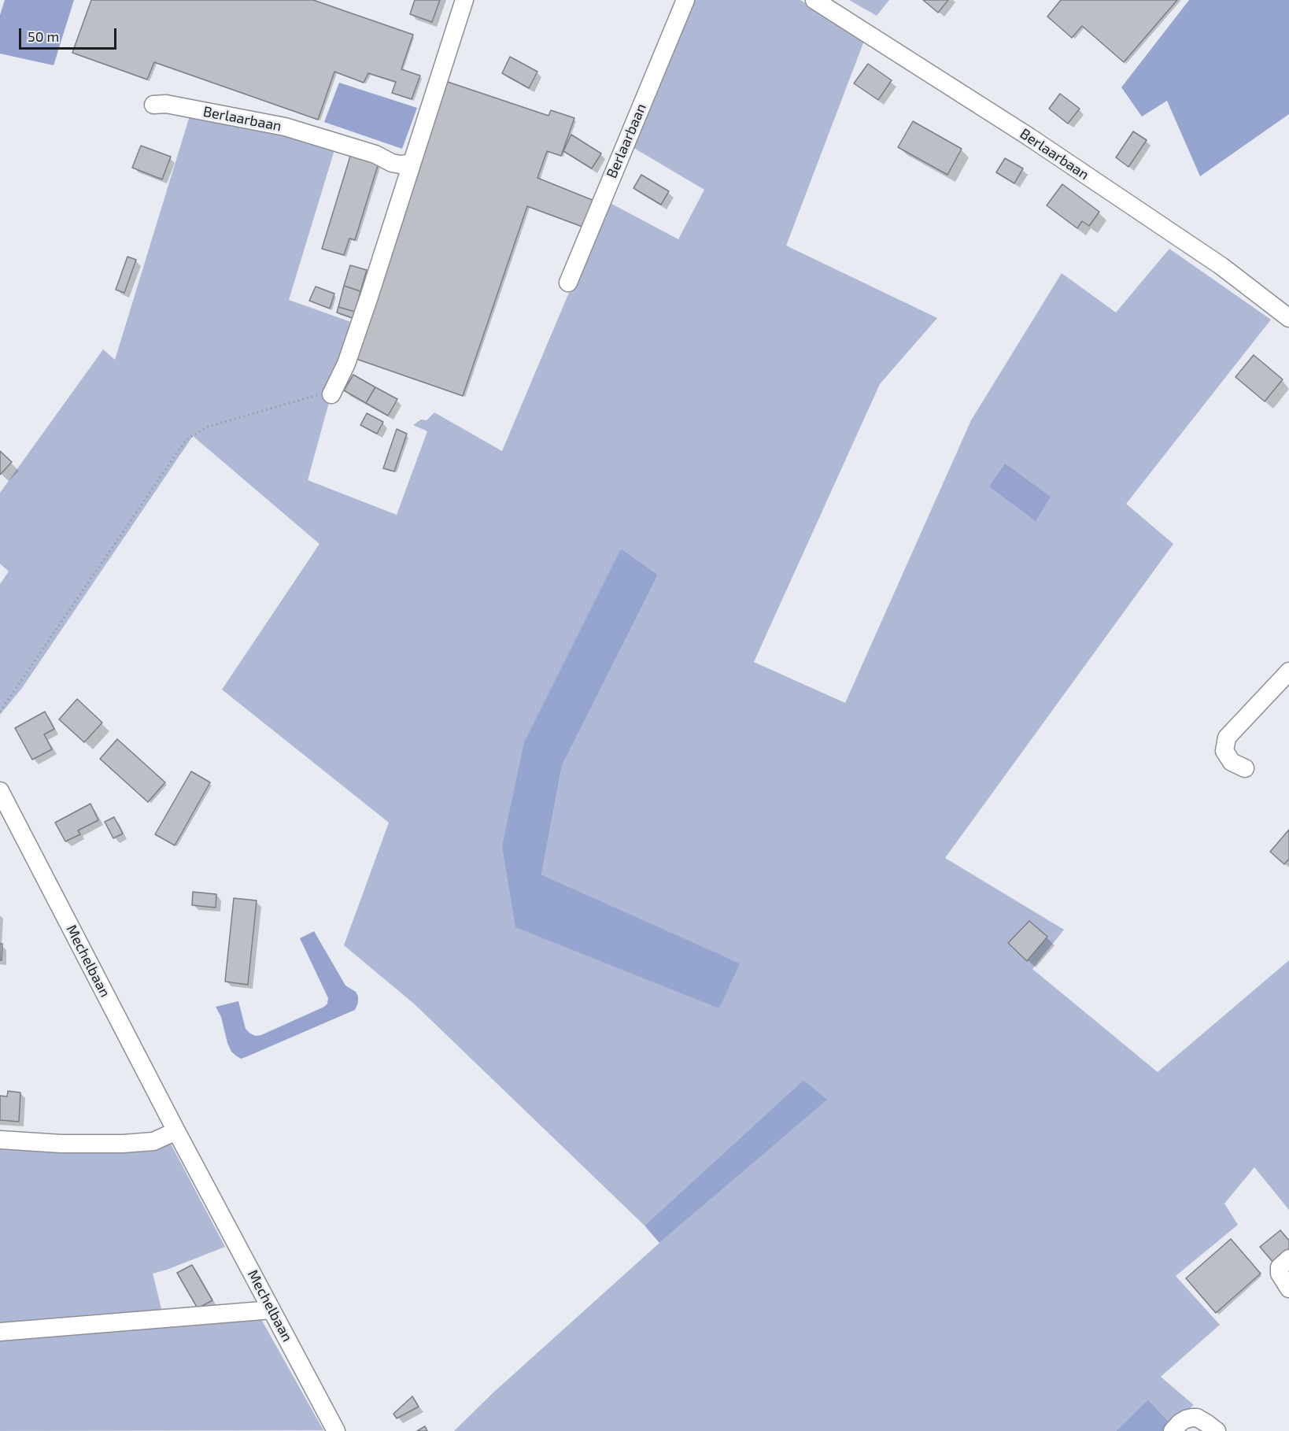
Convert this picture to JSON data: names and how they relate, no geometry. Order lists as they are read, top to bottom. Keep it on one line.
{"streets":{"street":["Berlaarbaan","Mechelbaan"]},"scale_bar":"50 m"}
